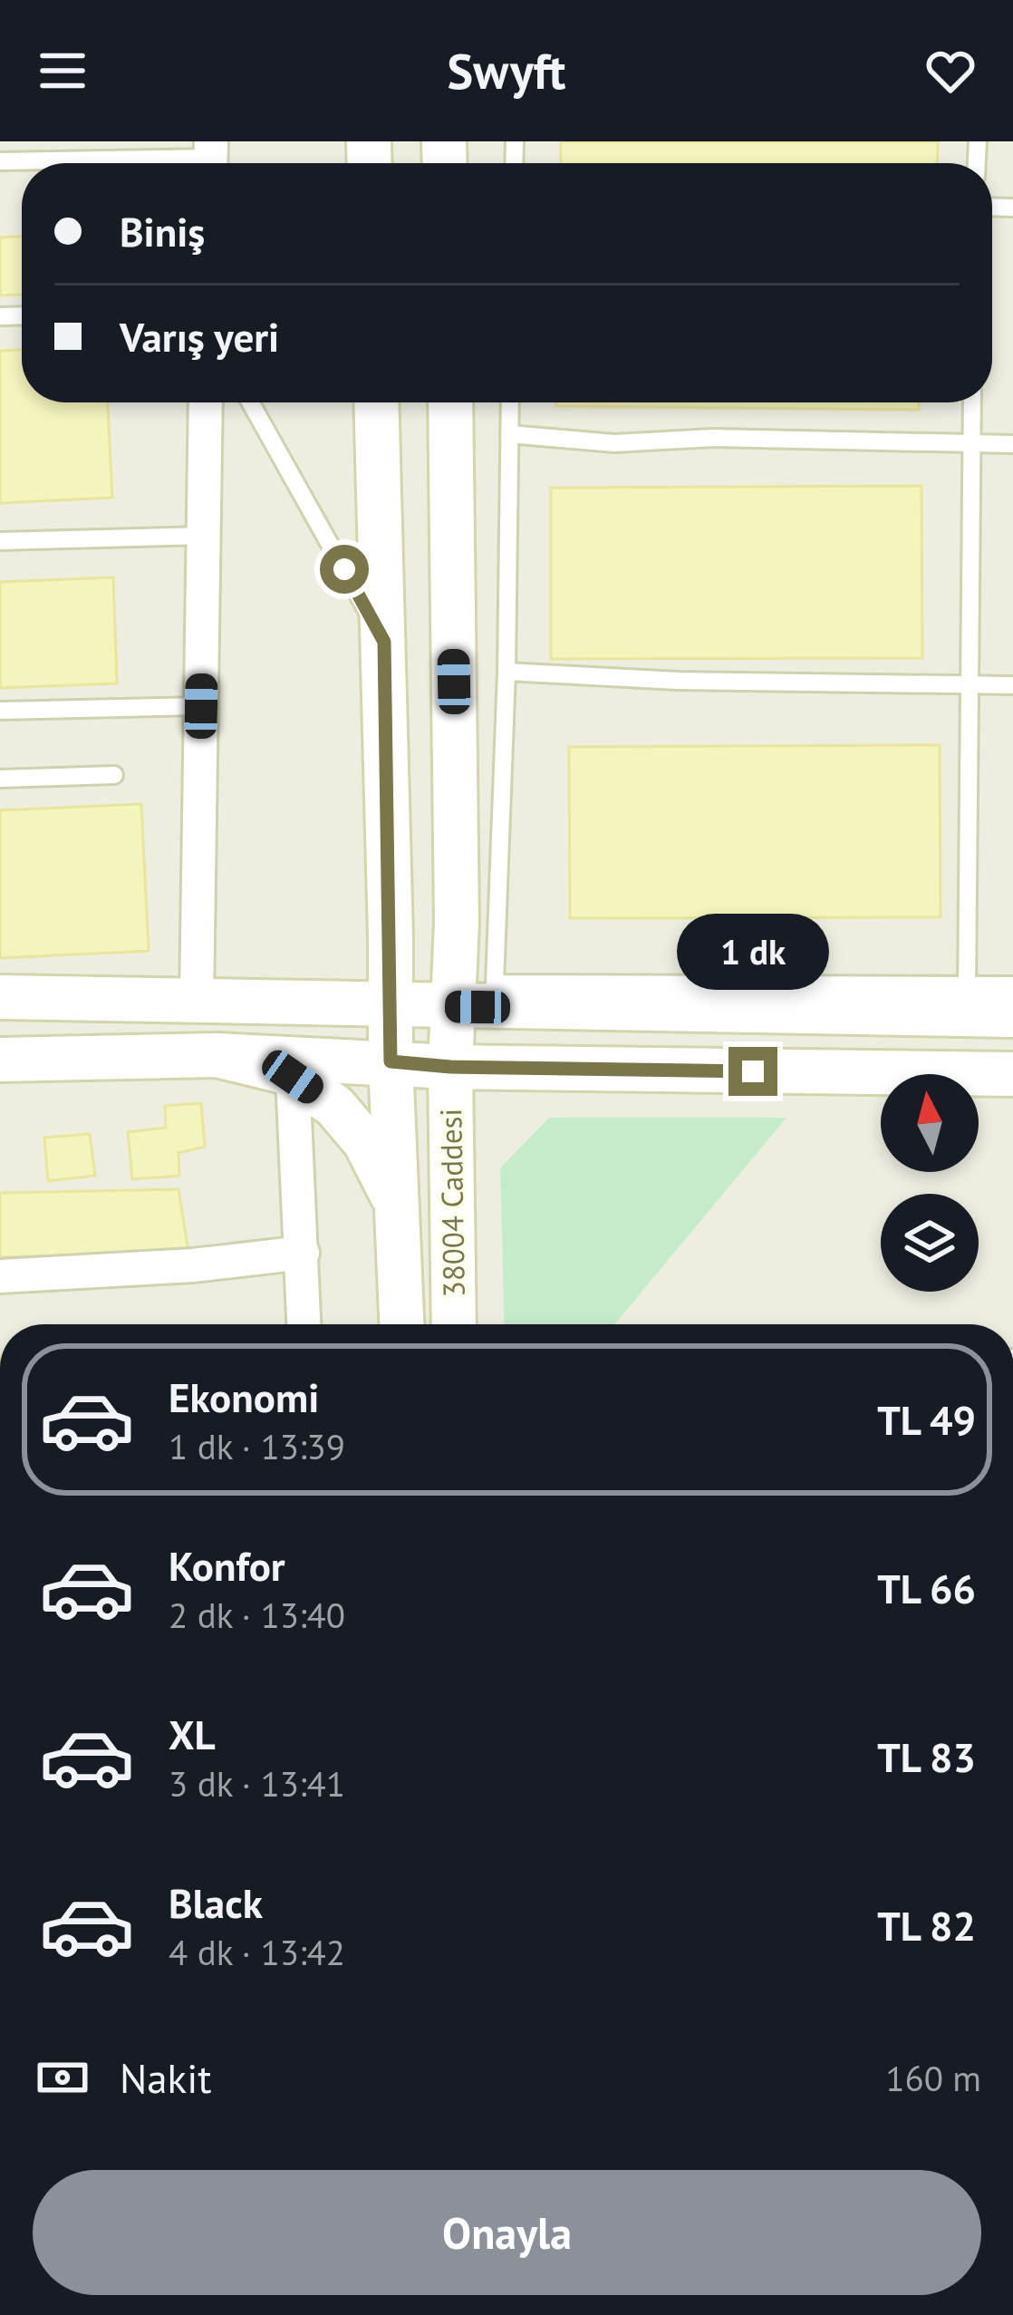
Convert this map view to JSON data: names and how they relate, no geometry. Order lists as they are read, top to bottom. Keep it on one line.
{"streets":{"street":["38004 Caddesi"]},"north":"top","page":{"header":"Swyft","banner":["Biniş","Varış yeri"],"bubble":"1 dk","list":[{"name":"Ekonomi","note":"1 dk · 13:39","value":"TL 49"},{"name":"Konfor","note":"2 dk · 13:40","value":"TL 66"},{"name":"XL","note":"3 dk · 13:41","value":"TL 83"},{"name":"Black","note":"4 dk · 13:42","value":"TL 82"}],"pay":["Nakit","160 m"],"buttons":"Onayla"}}
